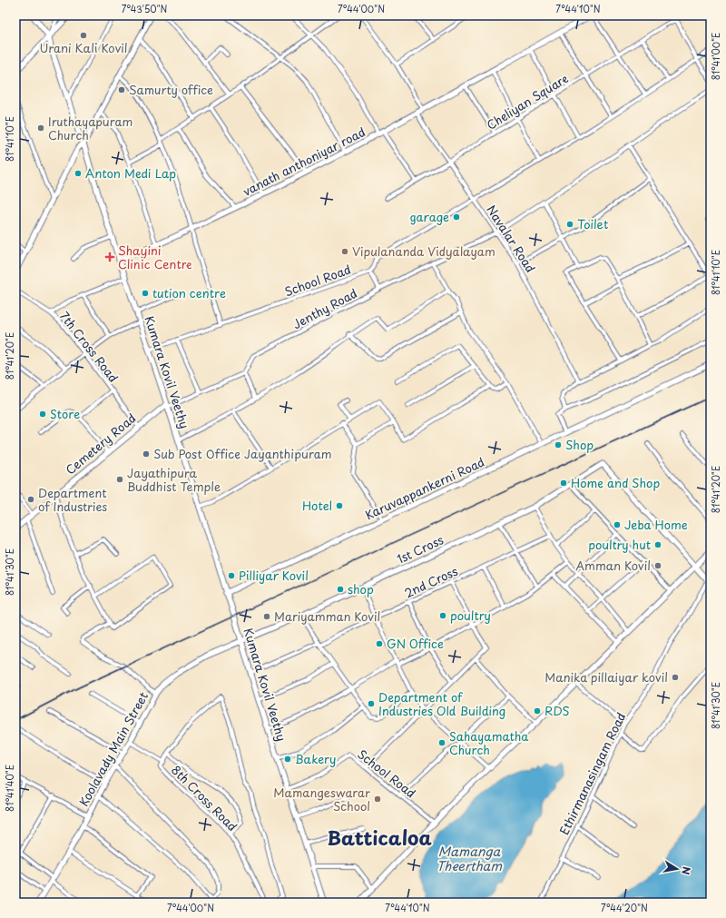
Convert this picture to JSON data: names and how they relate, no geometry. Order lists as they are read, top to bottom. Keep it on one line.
{"streets":{"main road":["vanath anthoniyar road","Kumara Kovil Veethy","Cemetery Road","Karuvappankerni Road","1st Cross","Koolavady Main Street"],"street":["Cheliyan Square","Navalar Road","School Road","Jenthy Road","7th Cross Road","2nd Cross","Ethirmanasingam Road","8th Cross Road"]},"crossings":[["Cheliyan Square","Navalar Road"],["vanath anthoniyar road","Navalar Road"],["vanath anthoniyar road","Kumara Kovil Veethy"],["Navalar Road","Jenthy Road"],["School Road","Kumara Kovil Veethy"],["7th Cross Road","Cemetery Road"],["Kumara Kovil Veethy","Cemetery Road"],["Kumara Kovil Veethy","Karuvappankerni Road"],["Kumara Kovil Veethy","1st Cross"],["Kumara Kovil Veethy","2nd Cross"],["Kumara Kovil Veethy","Koolavady Main Street"],["1st Cross","Koolavady Main Street"],["Koolavady Main Street","8th Cross Road"]],"districts":["Batticaloa"],"water":["Mamanga Theertham"],"places":{"other":["Urani Kali Kovil","Samurty office","Iruthayapuram Church","Anton Medi Lap","garage","Toilet","Vipulananda Vidyalayam","tution centre","Store","Shop","Sub Post Office Jayanthipuram","Jayathipura Buddhist Temple","Home and Shop","Department of Industries","Hotel","Jeba Home","poultry hut","Amman Kovil","Pilliyar Kovil","shop","poultry","Mariyamman Kovil","GN Office","Manika pillaiyar kovil","Department of Industries Old Building","RDS","Sahayamatha Church","Bakery","Mamangeswarar School"],"health":["Shayini Clinic Centre"]},"north":"right","coordinates":["7°43'50\"N","7°44'00\"N","7°44'10\"N","81°41'00\"E","81°41'10\"E","81°41'20\"E","81°41'30\"E","81°41'40\"E","7°44'20\"N"]}
